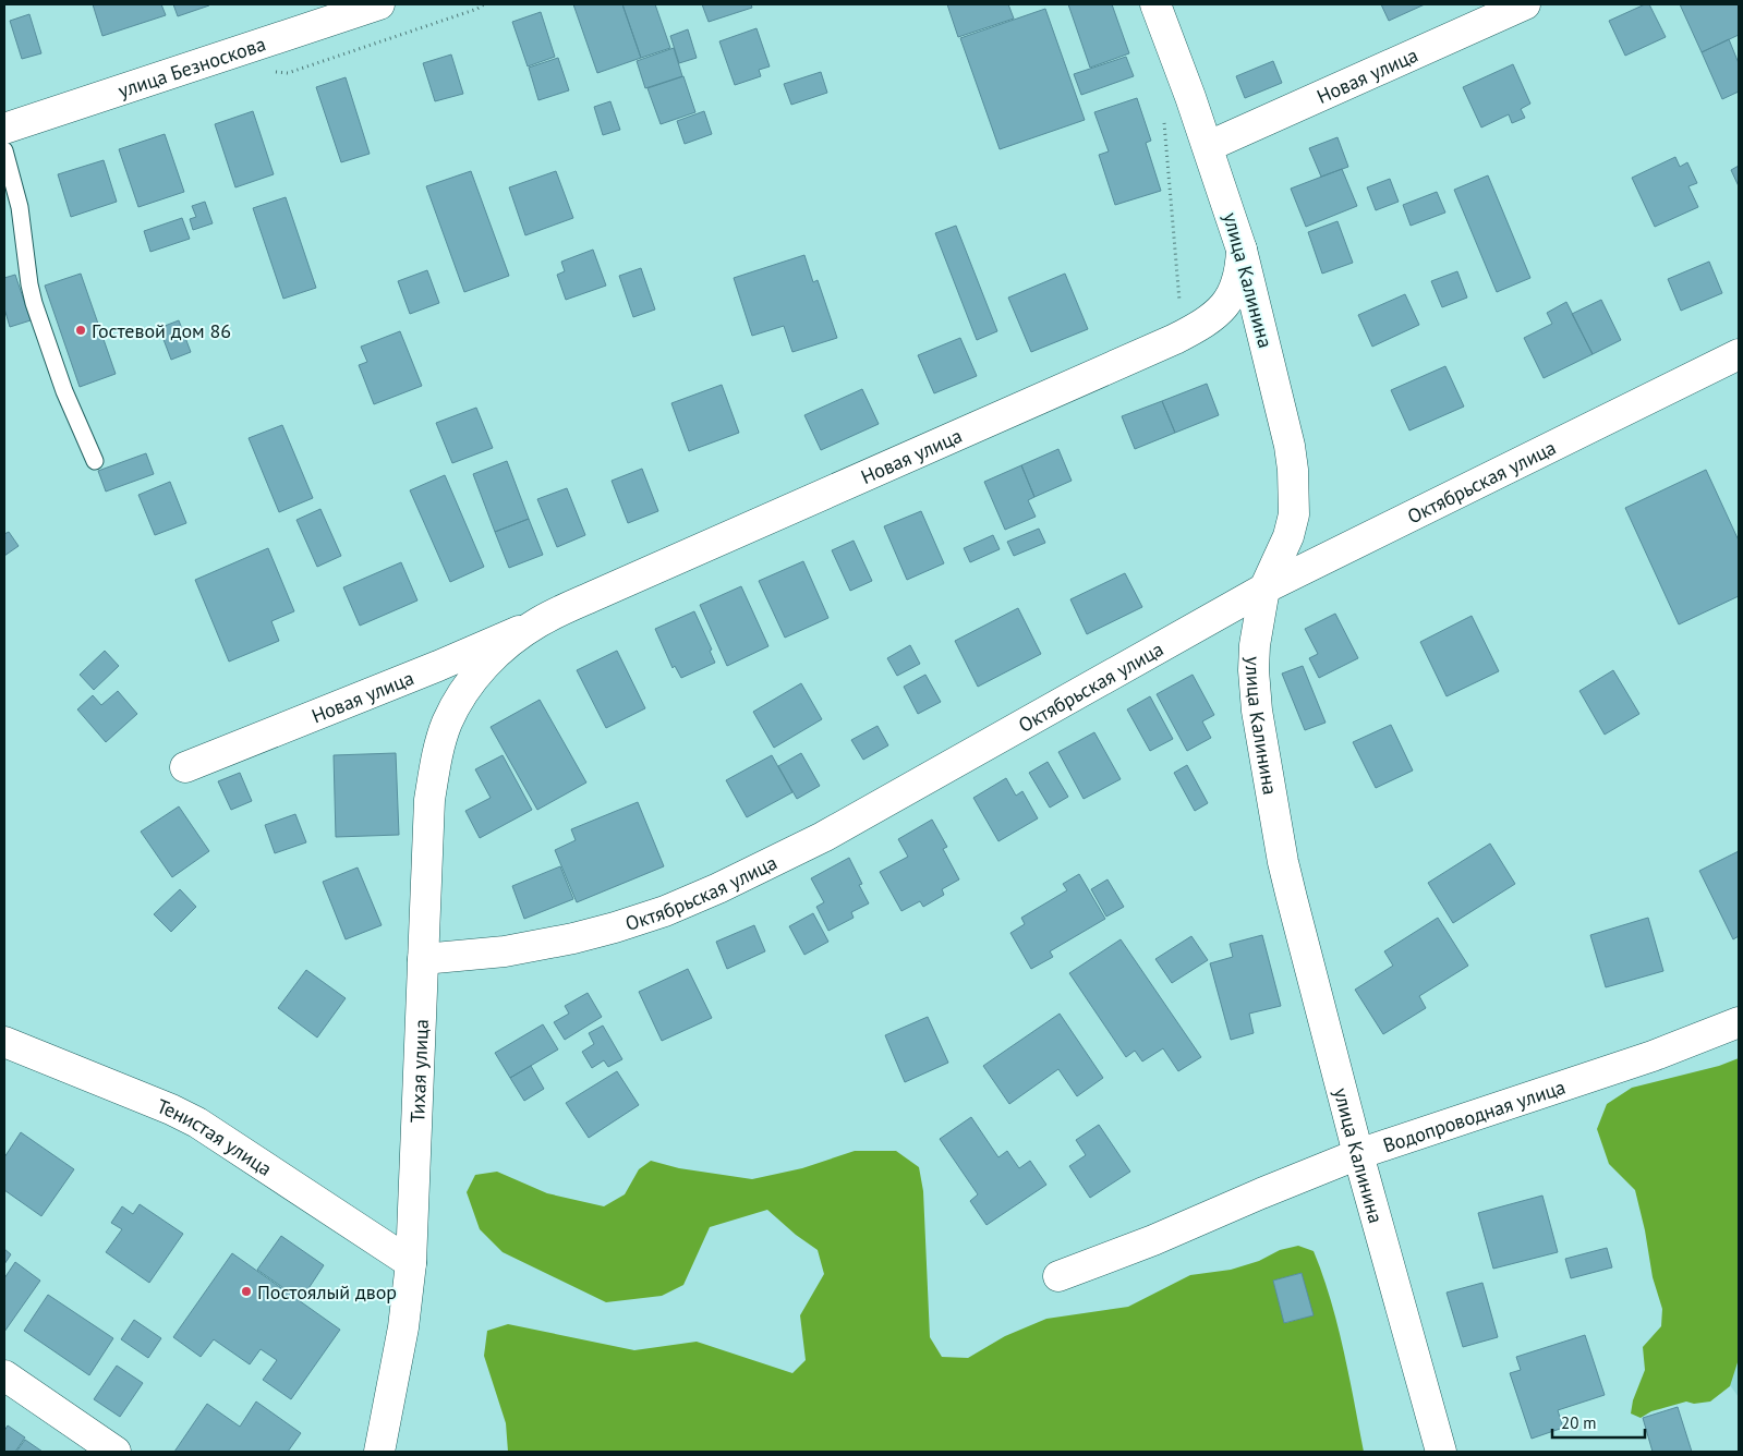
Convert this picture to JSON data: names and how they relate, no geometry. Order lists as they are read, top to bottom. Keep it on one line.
{"streets":{"street":["улица Безноскова","Новая улица","улица Калинина","Октябрьская улица","Тихая улица","Водопроводная улица","Тенистая улица"]},"crossings":[["Новая улица","улица Калинина"],["Новая улица","Тихая улица"],["улица Калинина","Октябрьская улица"],["улица Калинина","Водопроводная улица"],["Октябрьская улица","Тихая улица"],["Тихая улица","Тенистая улица"]],"places":["Гостевой дом 86","Постоялый двор"],"scale_bar":"20 m"}
